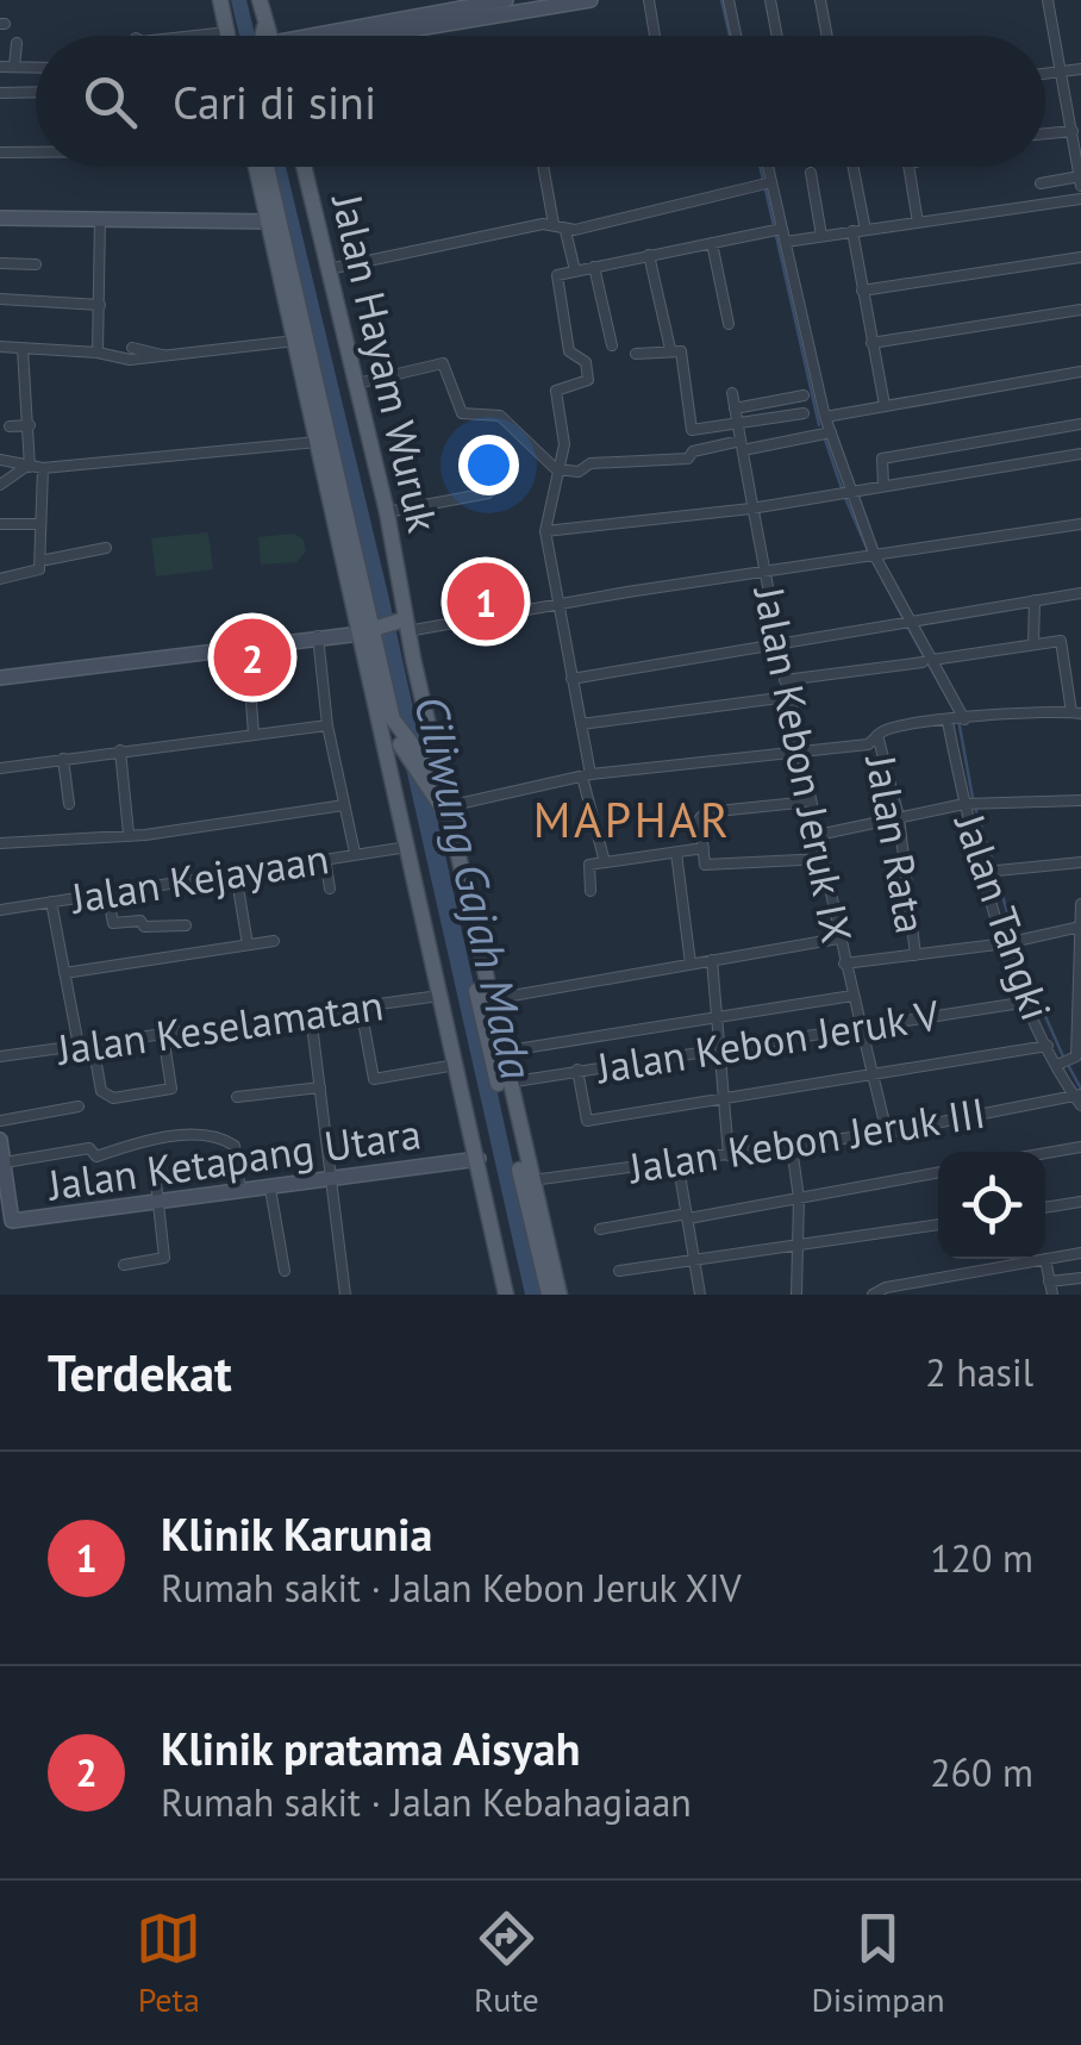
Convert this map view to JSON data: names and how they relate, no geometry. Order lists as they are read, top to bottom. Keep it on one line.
{"streets":{"main road":["Jalan Hayam Wuruk"],"street":["Jalan Kebon Jeruk IX","Jalan Rata","Jalan Kejayaan","Jalan Tangki","Jalan Keselamatan","Jalan Kebon Jeruk V","Jalan Kebon Jeruk III","Jalan Ketapang Utara"]},"crossings":[["Jalan Hayam Wuruk","Jalan Kebon Jeruk V"],["Jalan Hayam Wuruk","Jalan Kebon Jeruk III"],["Jalan Kebon Jeruk IX","Jalan Kebon Jeruk V"],["Jalan Kebon Jeruk IX","Jalan Kebon Jeruk III"],["Jalan Tangki","Jalan Kebon Jeruk V"],["Jalan Tangki","Jalan Kebon Jeruk III"]],"districts":["MAPHAR"],"water":["Ciliwung Gajah Mada"],"page":{"search":"Cari di sini","pins":["1","2"],"heading":["Terdekat","2 hasil"],"list":[{"mark":"1","name":"Klinik Karunia","note":"Rumah sakit · Jalan Kebon Jeruk XIV","value":"120 m"},{"mark":"2","name":"Klinik pratama Aisyah","note":"Rumah sakit · Jalan Kebahagiaan","value":"260 m"}],"nav":["Peta","Rute","Disimpan"]}}
